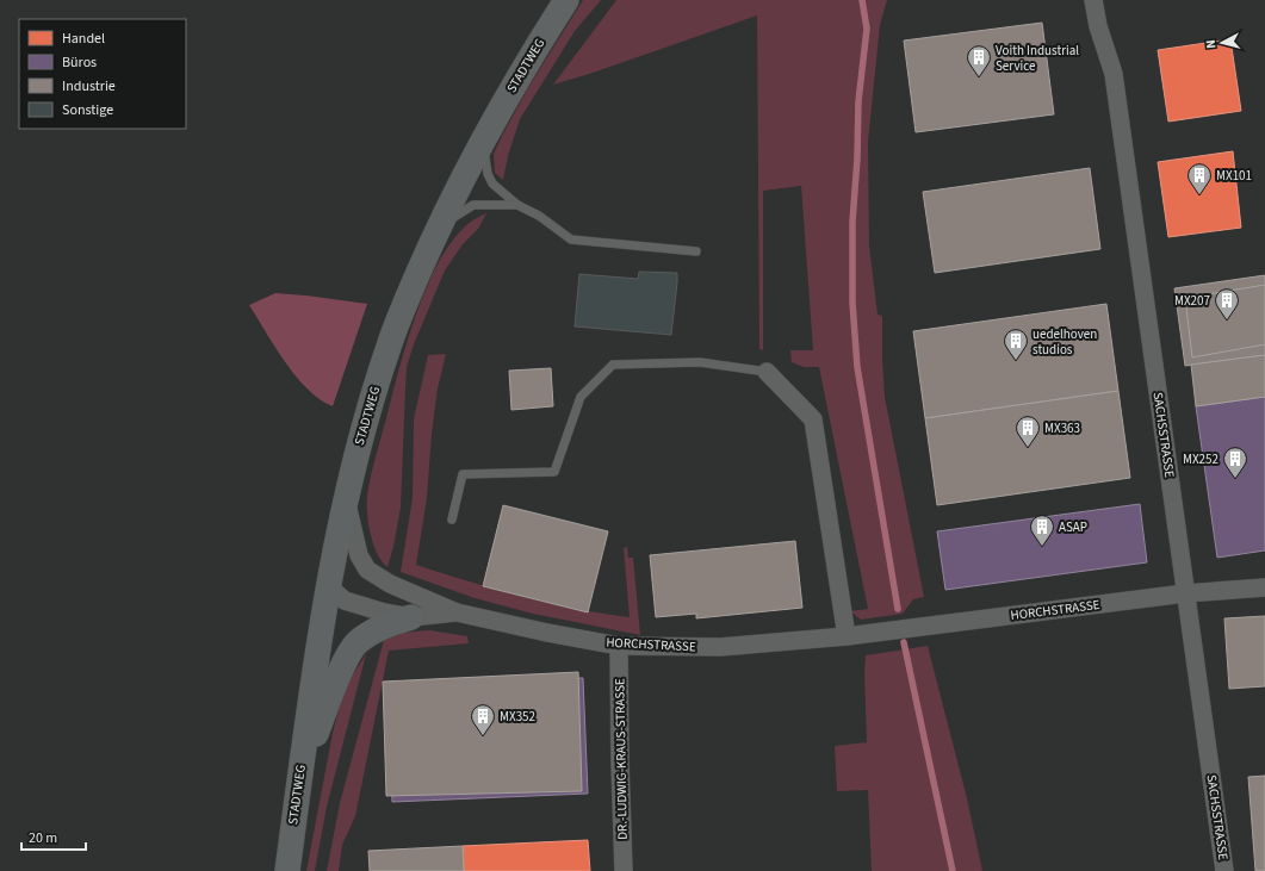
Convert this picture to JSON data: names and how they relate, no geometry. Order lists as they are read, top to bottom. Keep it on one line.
{"streets":{"main road":["STADTWEG"],"street":["SACHSSTRASSE","HORCHSTRASSE","DR.-LUDWIG-KRAUS-STRASSE"]},"crossings":[["STADTWEG","HORCHSTRASSE"],["SACHSSTRASSE","HORCHSTRASSE"],["HORCHSTRASSE","DR.-LUDWIG-KRAUS-STRASSE"]],"places":{"building":["Voith Industrial Service","MX101","MX207","uedelhoven studios","MX363","MX252","ASAP","MX352"]},"legend":["Handel","Büros","Industrie","Sonstige"],"scale_bar":"20 m","north":"left"}
